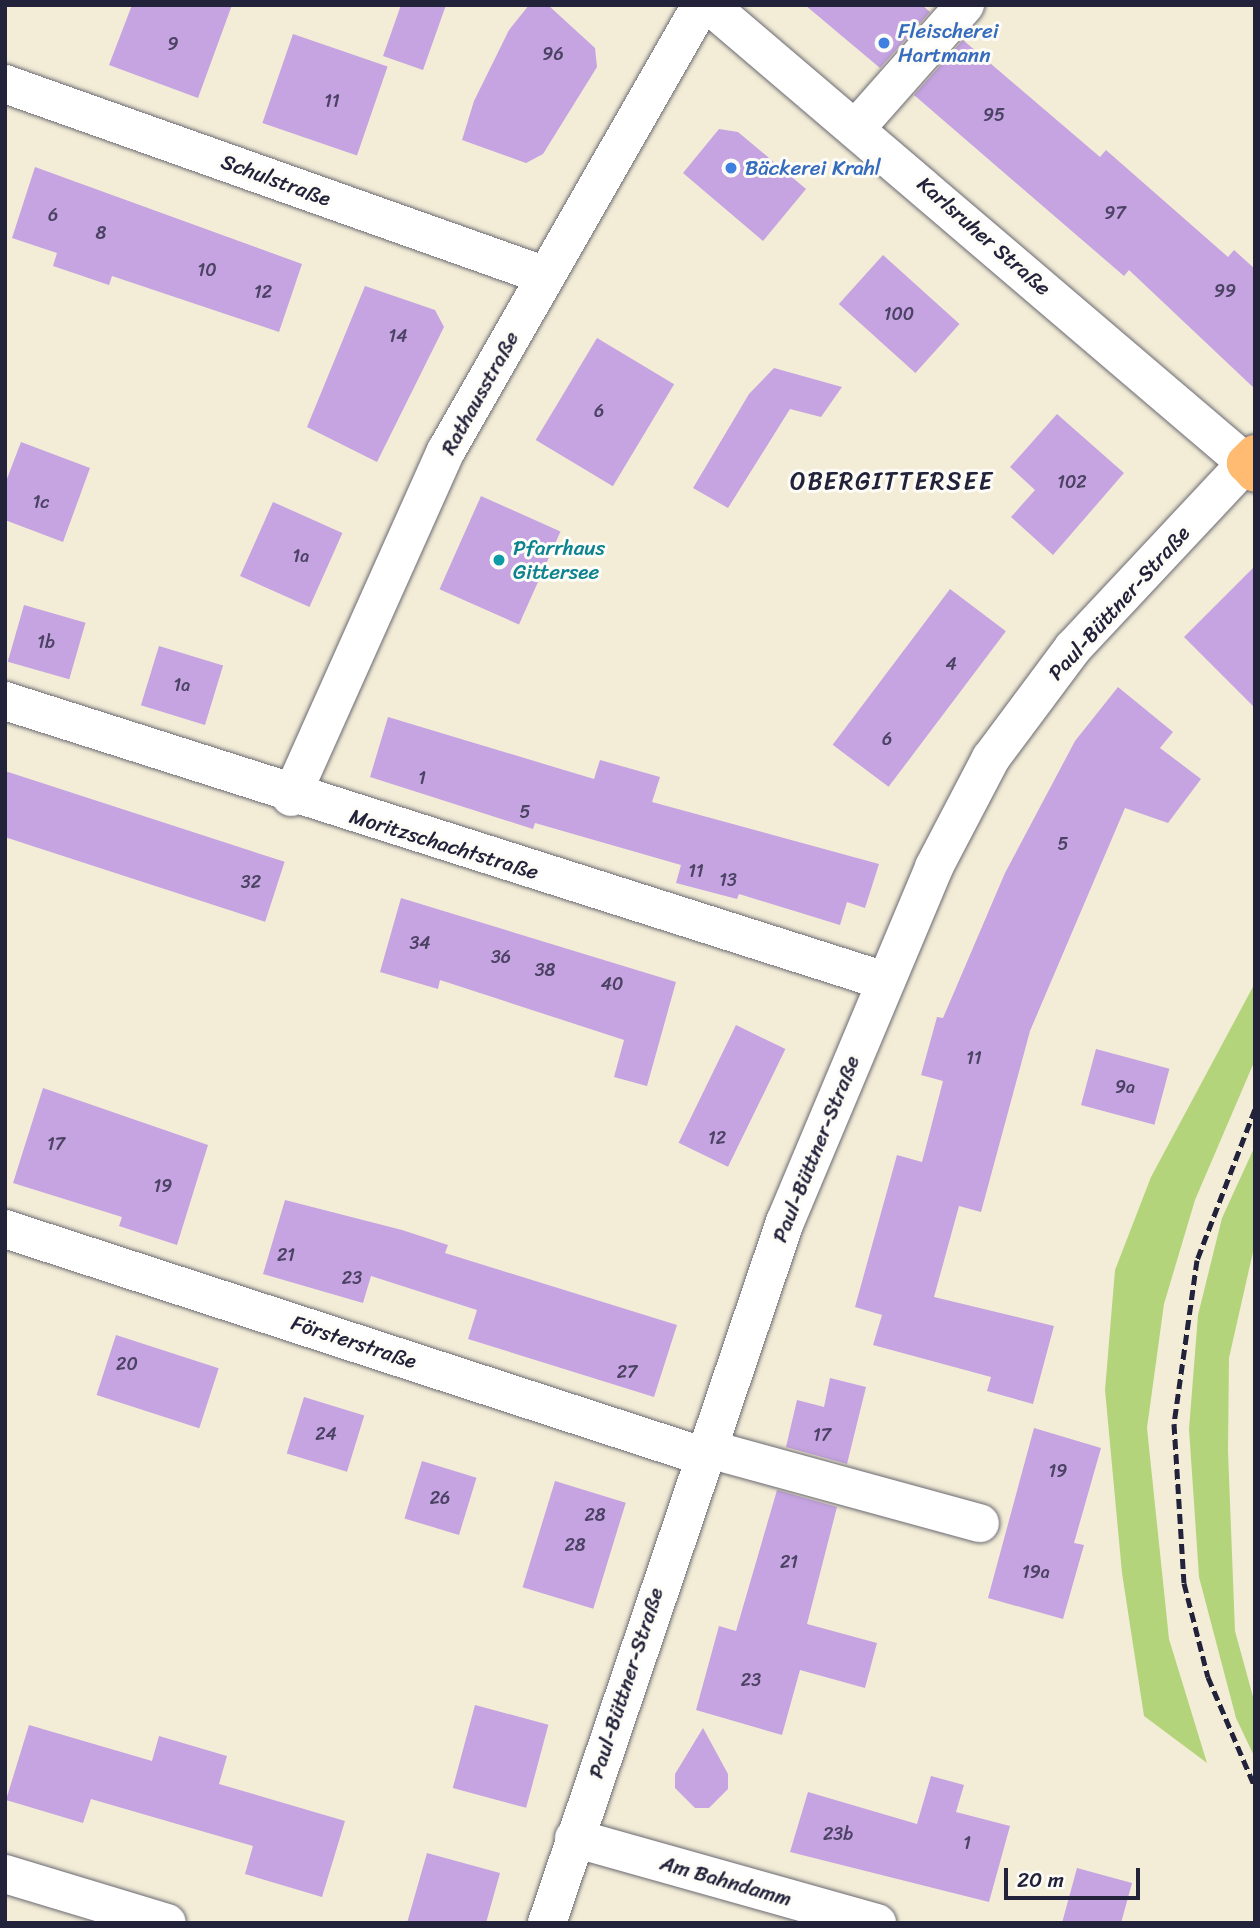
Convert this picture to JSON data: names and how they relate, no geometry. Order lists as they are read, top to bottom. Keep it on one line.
{"streets":{"street":["Schulstraße","Karlsruher Straße","Rathausstraße","Paul-Büttner-Straße","Moritzschachtstraße","Försterstraße","Am Bahndamm"]},"crossings":[["Schulstraße","Rathausstraße"],["Karlsruher Straße","Paul-Büttner-Straße"],["Rathausstraße","Moritzschachtstraße"],["Paul-Büttner-Straße","Moritzschachtstraße"],["Paul-Büttner-Straße","Försterstraße"],["Paul-Büttner-Straße","Am Bahndamm"]],"districts":["OBERGITTERSEE"],"places":["Fleischerei Hartmann","Bäckerei Krahl","Pfarrhaus Gittersee"],"house_numbers":["9","96","11","95","97","6","8","10","99","12","100","14","6","102","1c","1a","1b","4","1a","6","1","5","5","11","13","32","34","36","38","40","11","9a","12","17","19","21","23","20","27","24","17","19","26","28","28","21","19a","23","23b","1"],"scale_bar":"20 m"}
